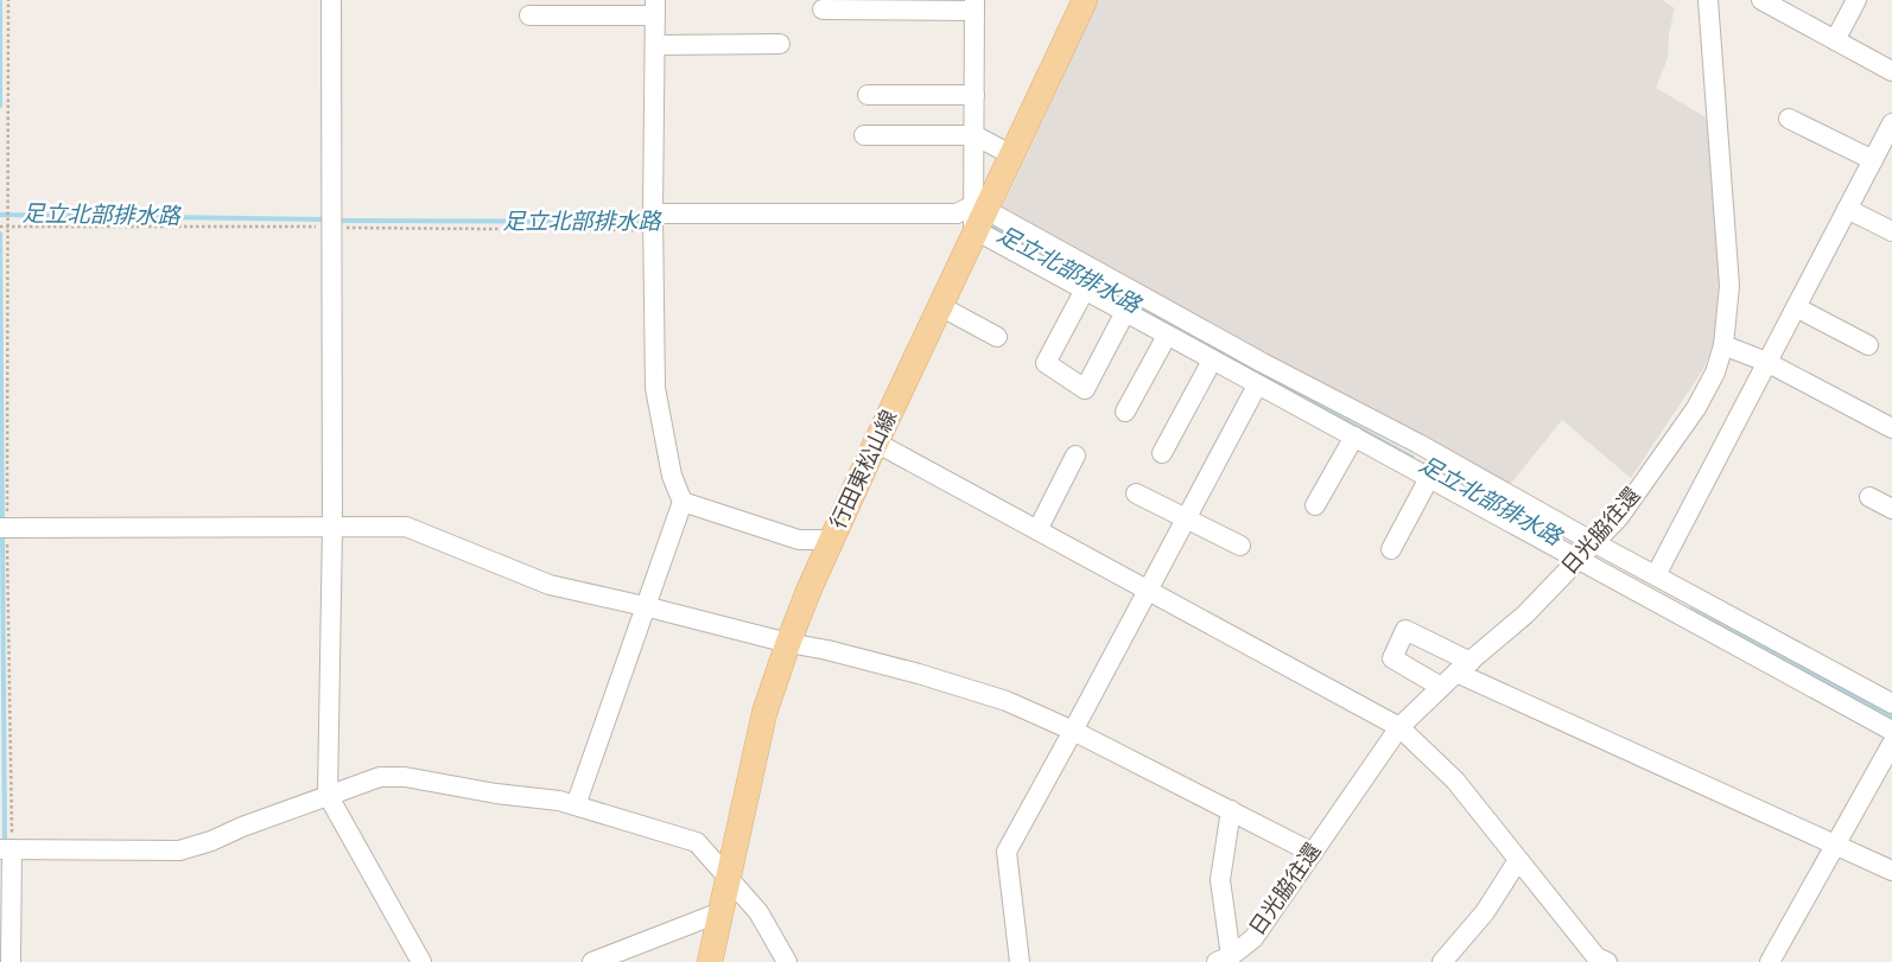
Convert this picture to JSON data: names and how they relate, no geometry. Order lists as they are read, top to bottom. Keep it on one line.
{"streets":{"main road":["行田東松山線"],"street":["日光脇往還"]},"water":["足立北部排水路"]}
